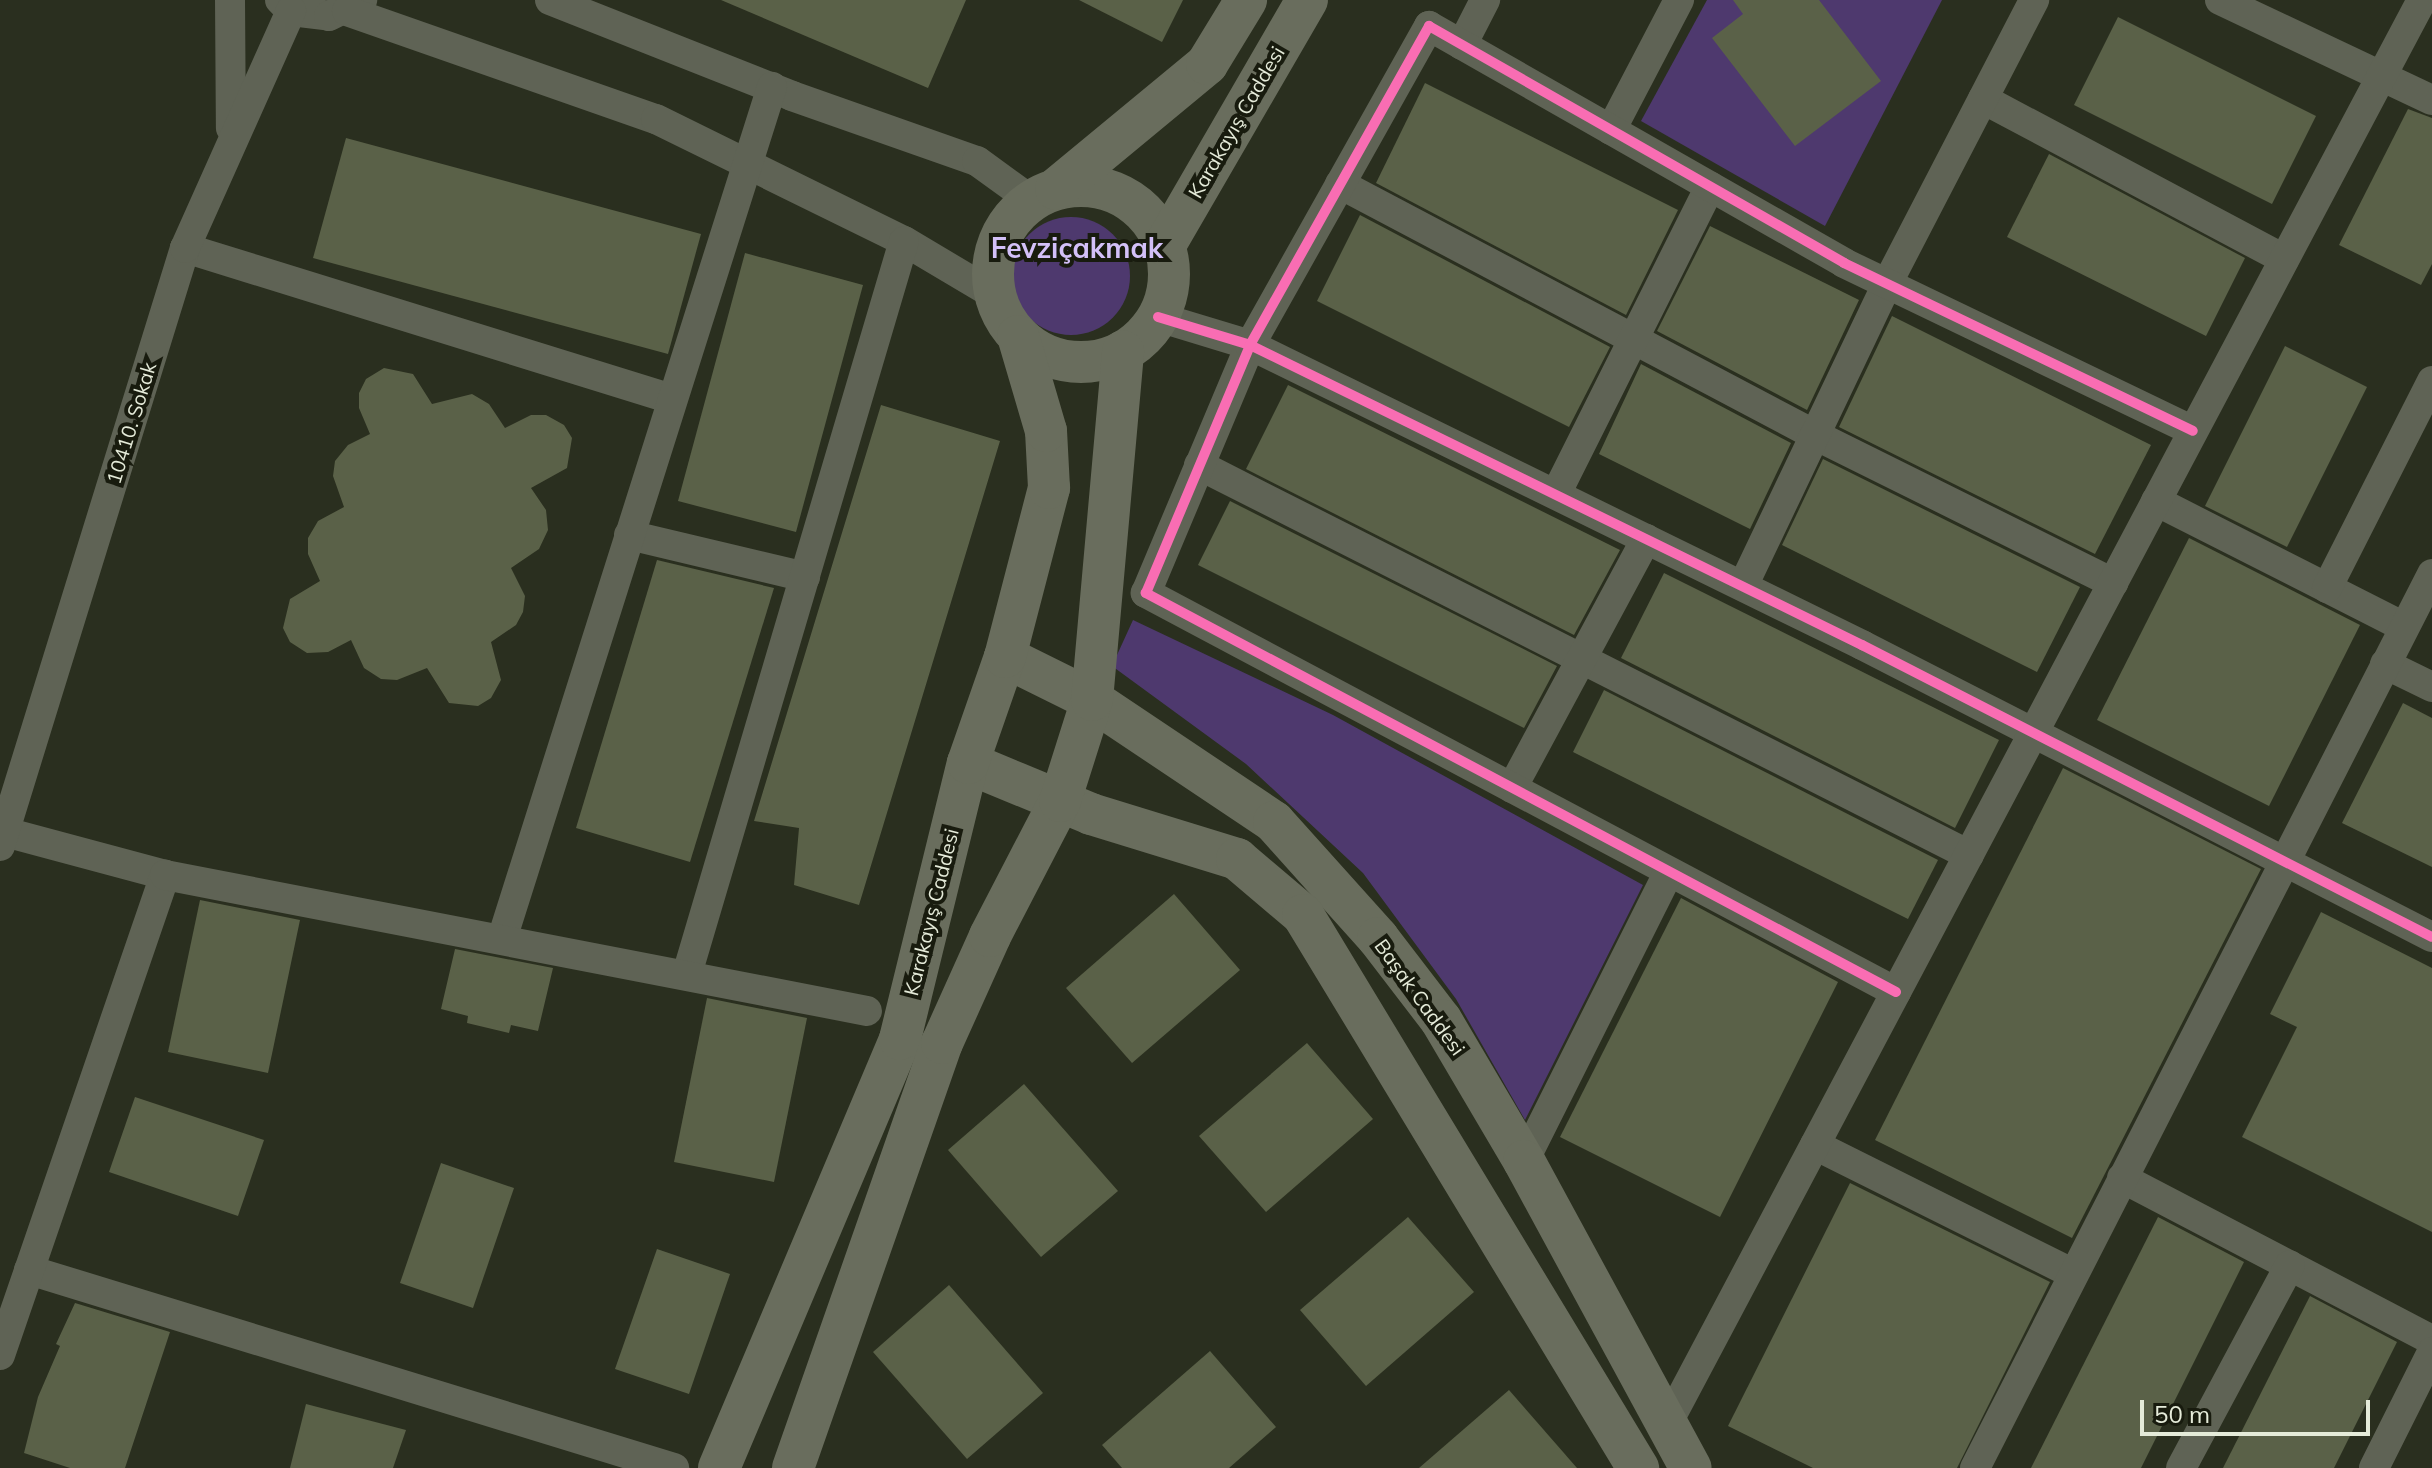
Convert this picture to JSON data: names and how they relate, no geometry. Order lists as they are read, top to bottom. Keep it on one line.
{"streets":{"main road":["Karakayış Caddesi","Başak Caddesi"],"street":["10410. Sokak"]},"crossings":[["Karakayış Caddesi","Başak Caddesi"]],"districts":["Fevziçakmak"],"scale_bar":"50 m"}
